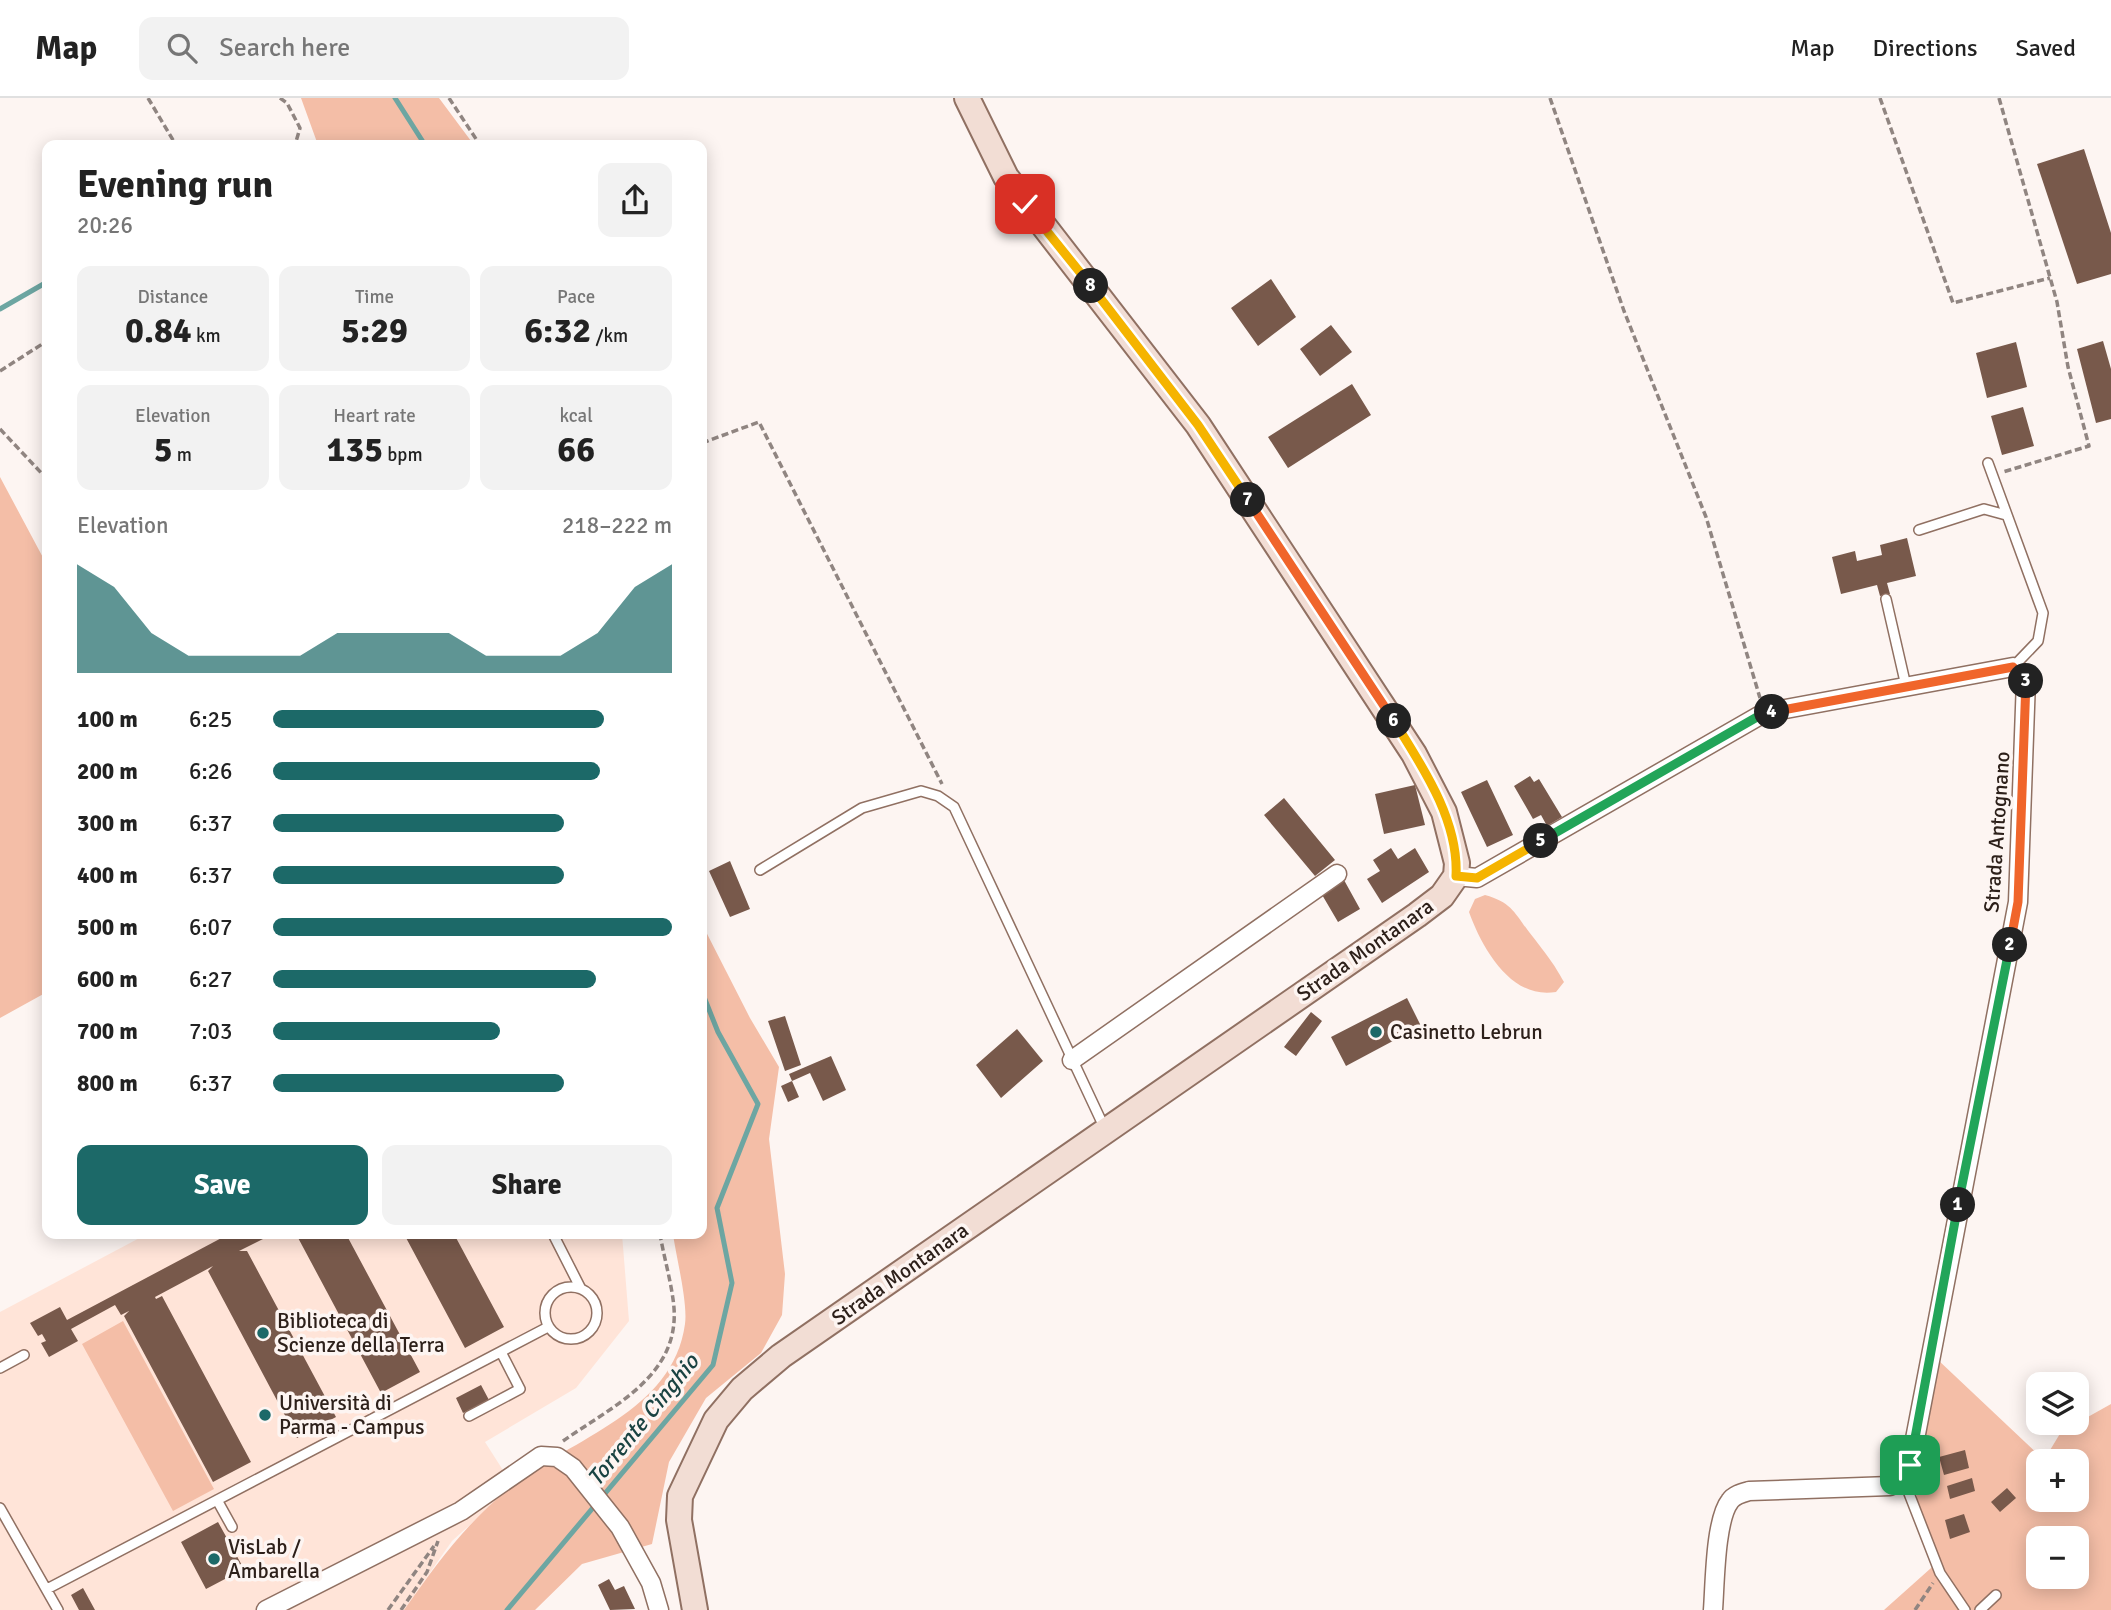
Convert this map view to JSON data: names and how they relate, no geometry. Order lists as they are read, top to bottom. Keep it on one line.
{"streets":{"main road":["Strada Montanara"],"street":["Strada Antognano"]},"water":["Torrente Cinghio"],"places":["Casinetto Lebrun","Biblioteca di Scienze della Terra","Università di Parma - Campus","VisLab / Ambarella"],"page":{"header":"Map","search":"Search here","nav":["Map","Directions","Saved"],"heading":["Evening run","20:26"],"stats":[["Distance","0.84 km"],["Time","5:29"],["Pace","6:32 /km"],["Elevation","5 m"],["Heart rate","135 bpm"],["kcal","66"]],"pins":["8","7","3","4","6","5","2","1"],"chart":["Elevation","218–222 m"],"list":[{"name":"100 m","note":"6:25"},{"name":"200 m","note":"6:26"},{"name":"300 m","note":"6:37"},{"name":"400 m","note":"6:37"},{"name":"500 m","note":"6:07"},{"name":"600 m","note":"6:27"},{"name":"700 m","note":"7:03"},{"name":"800 m","note":"6:37"}],"buttons":["Save","Share"],"map_buttons":["+","−"]}}
